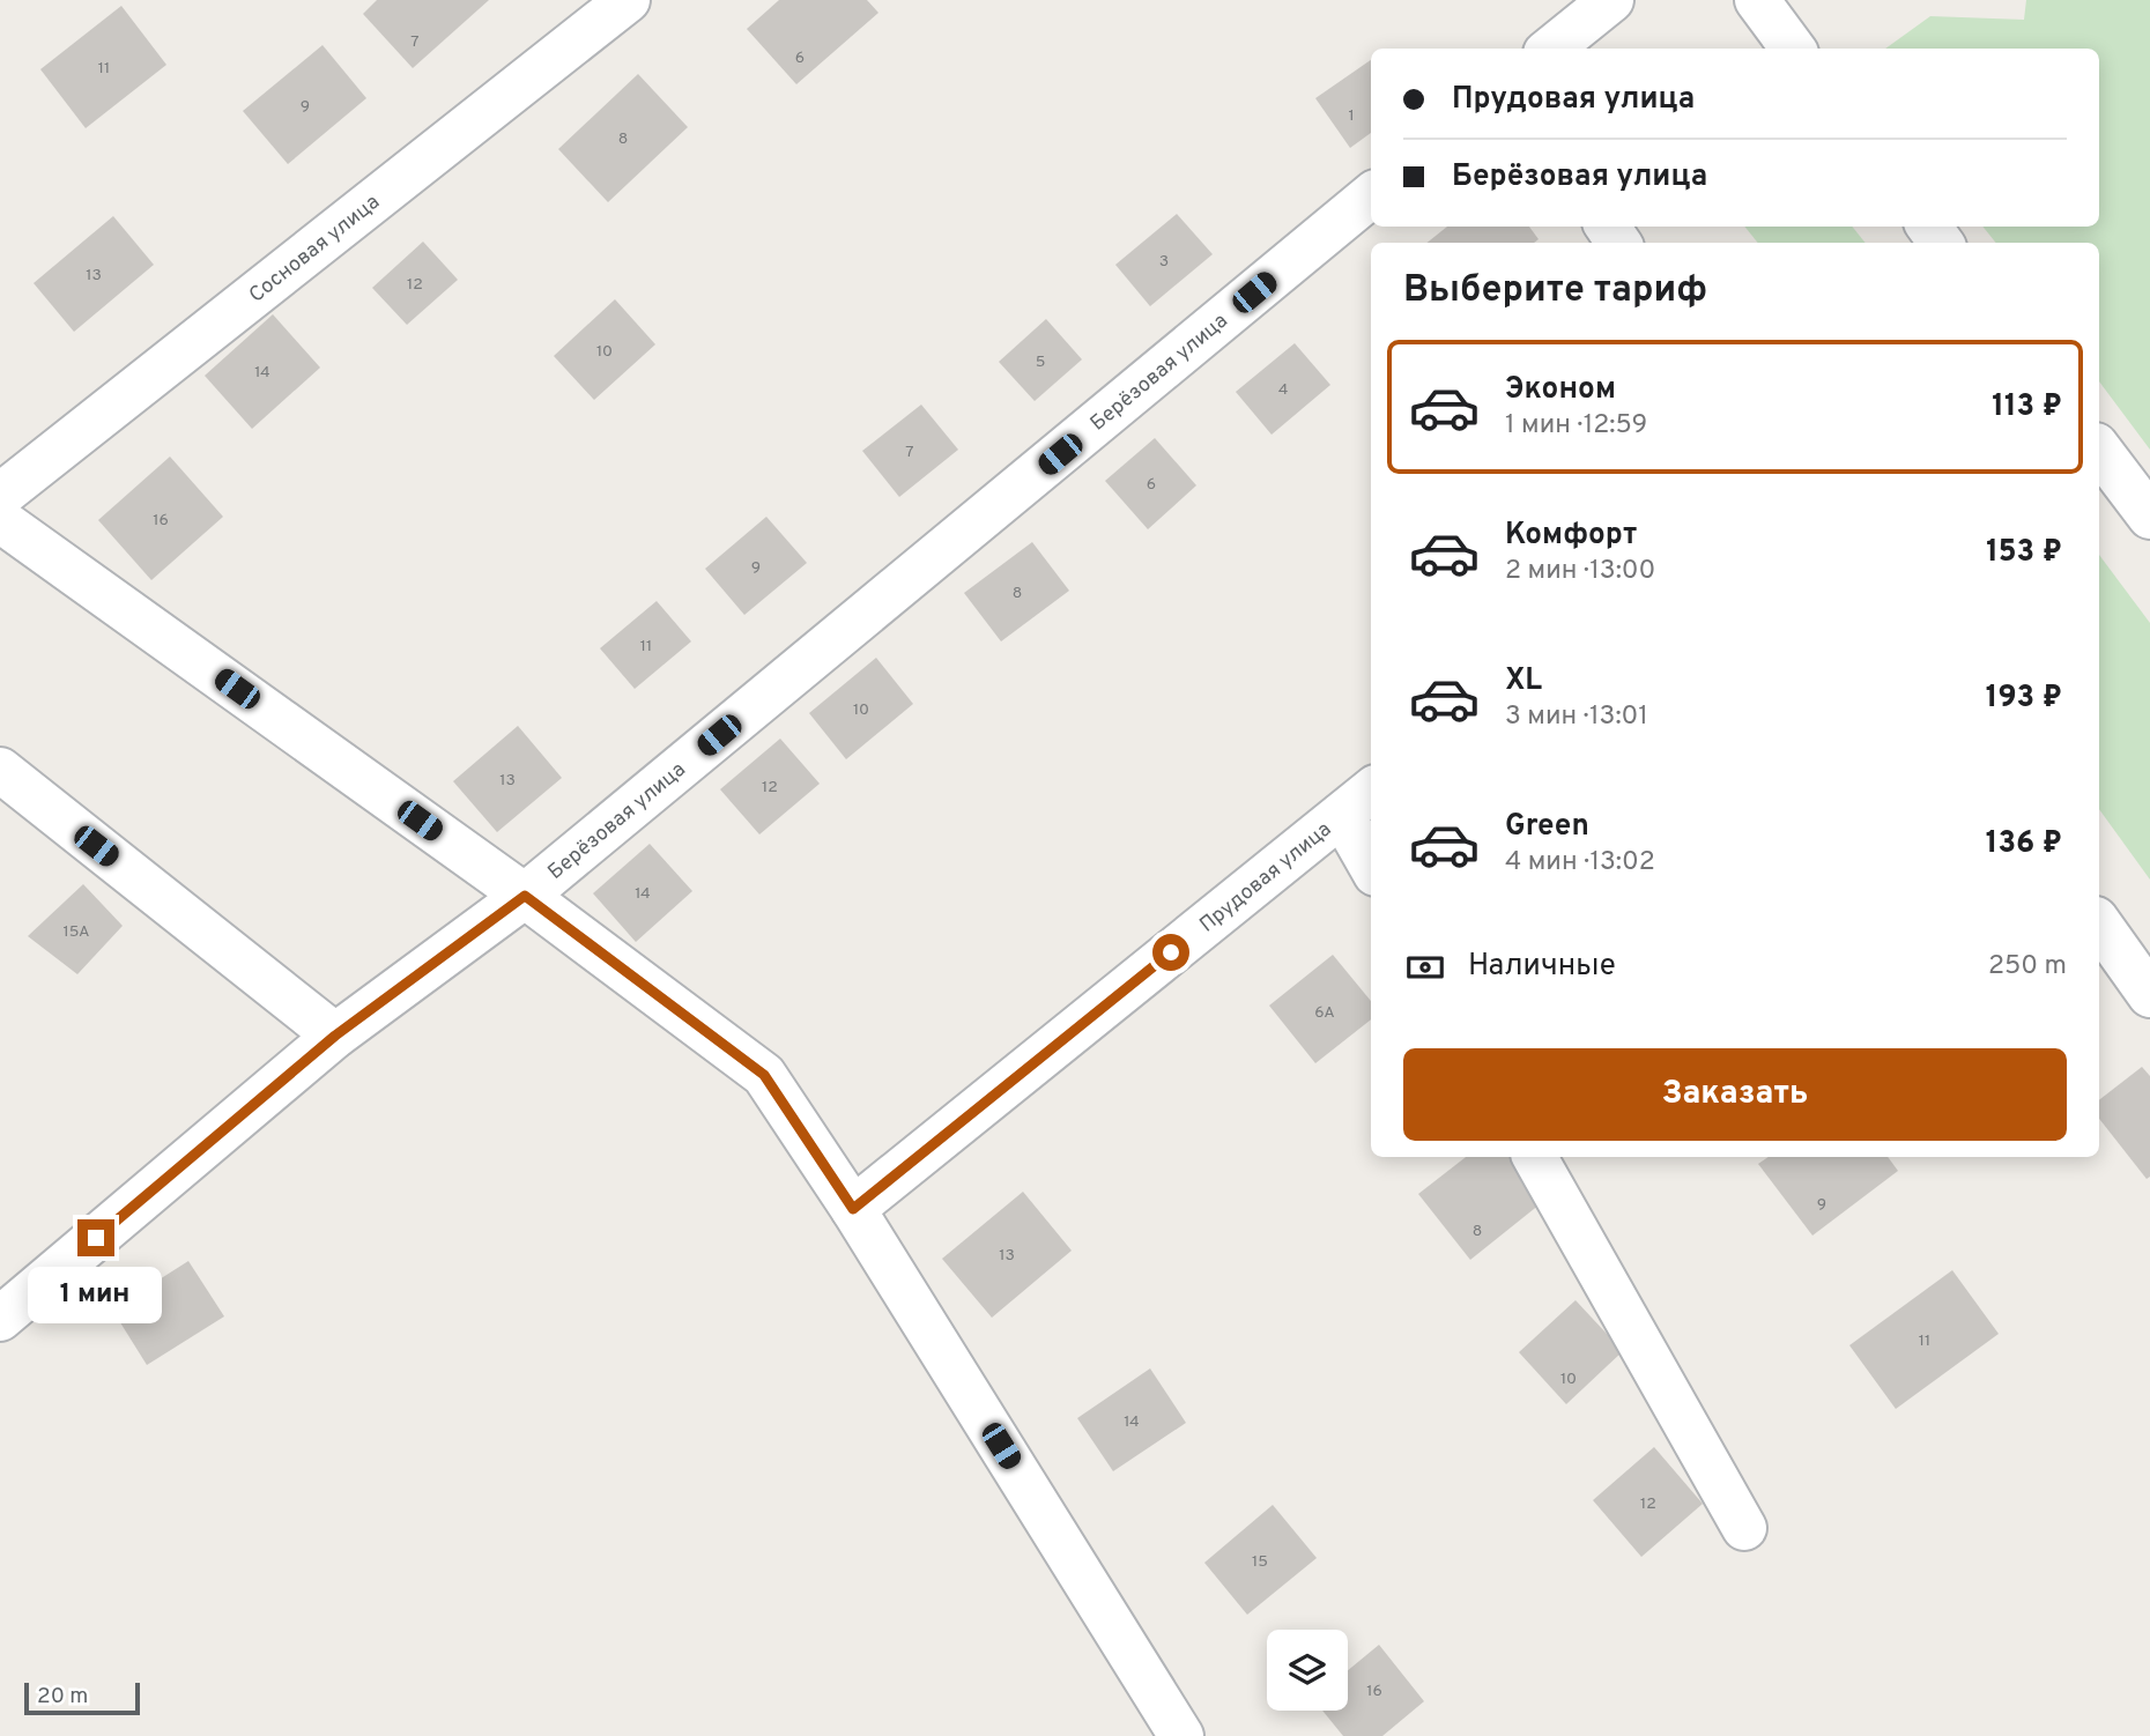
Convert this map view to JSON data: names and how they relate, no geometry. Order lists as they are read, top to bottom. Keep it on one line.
{"streets":{"street":["Сосновая улица","Берёзовая улица","Прудовая улица"]},"house_numbers":["7","6","11","9","1","8","3","13","12","10","5","14","4","7","6","16","9","8","11","10","13","12","14","15А","6А","9","8","13","11","10","14","12","15","16"],"scale_bar":"20 m","page":{"banner":["Прудовая улица","Берёзовая улица"],"heading":"Выберите тариф","list":[{"name":"Эконом","note":"1 мин · 12:59","value":"113 ₽"},{"name":"Комфорт","note":"2 мин · 13:00","value":"153 ₽"},{"name":"XL","note":"3 мин · 13:01","value":"193 ₽"},{"name":"Green","note":"4 мин · 13:02","value":"136 ₽"}],"pay":["Наличные","250 m"],"buttons":"Заказать","bubble":"1 мин","scale":"20 m"}}
